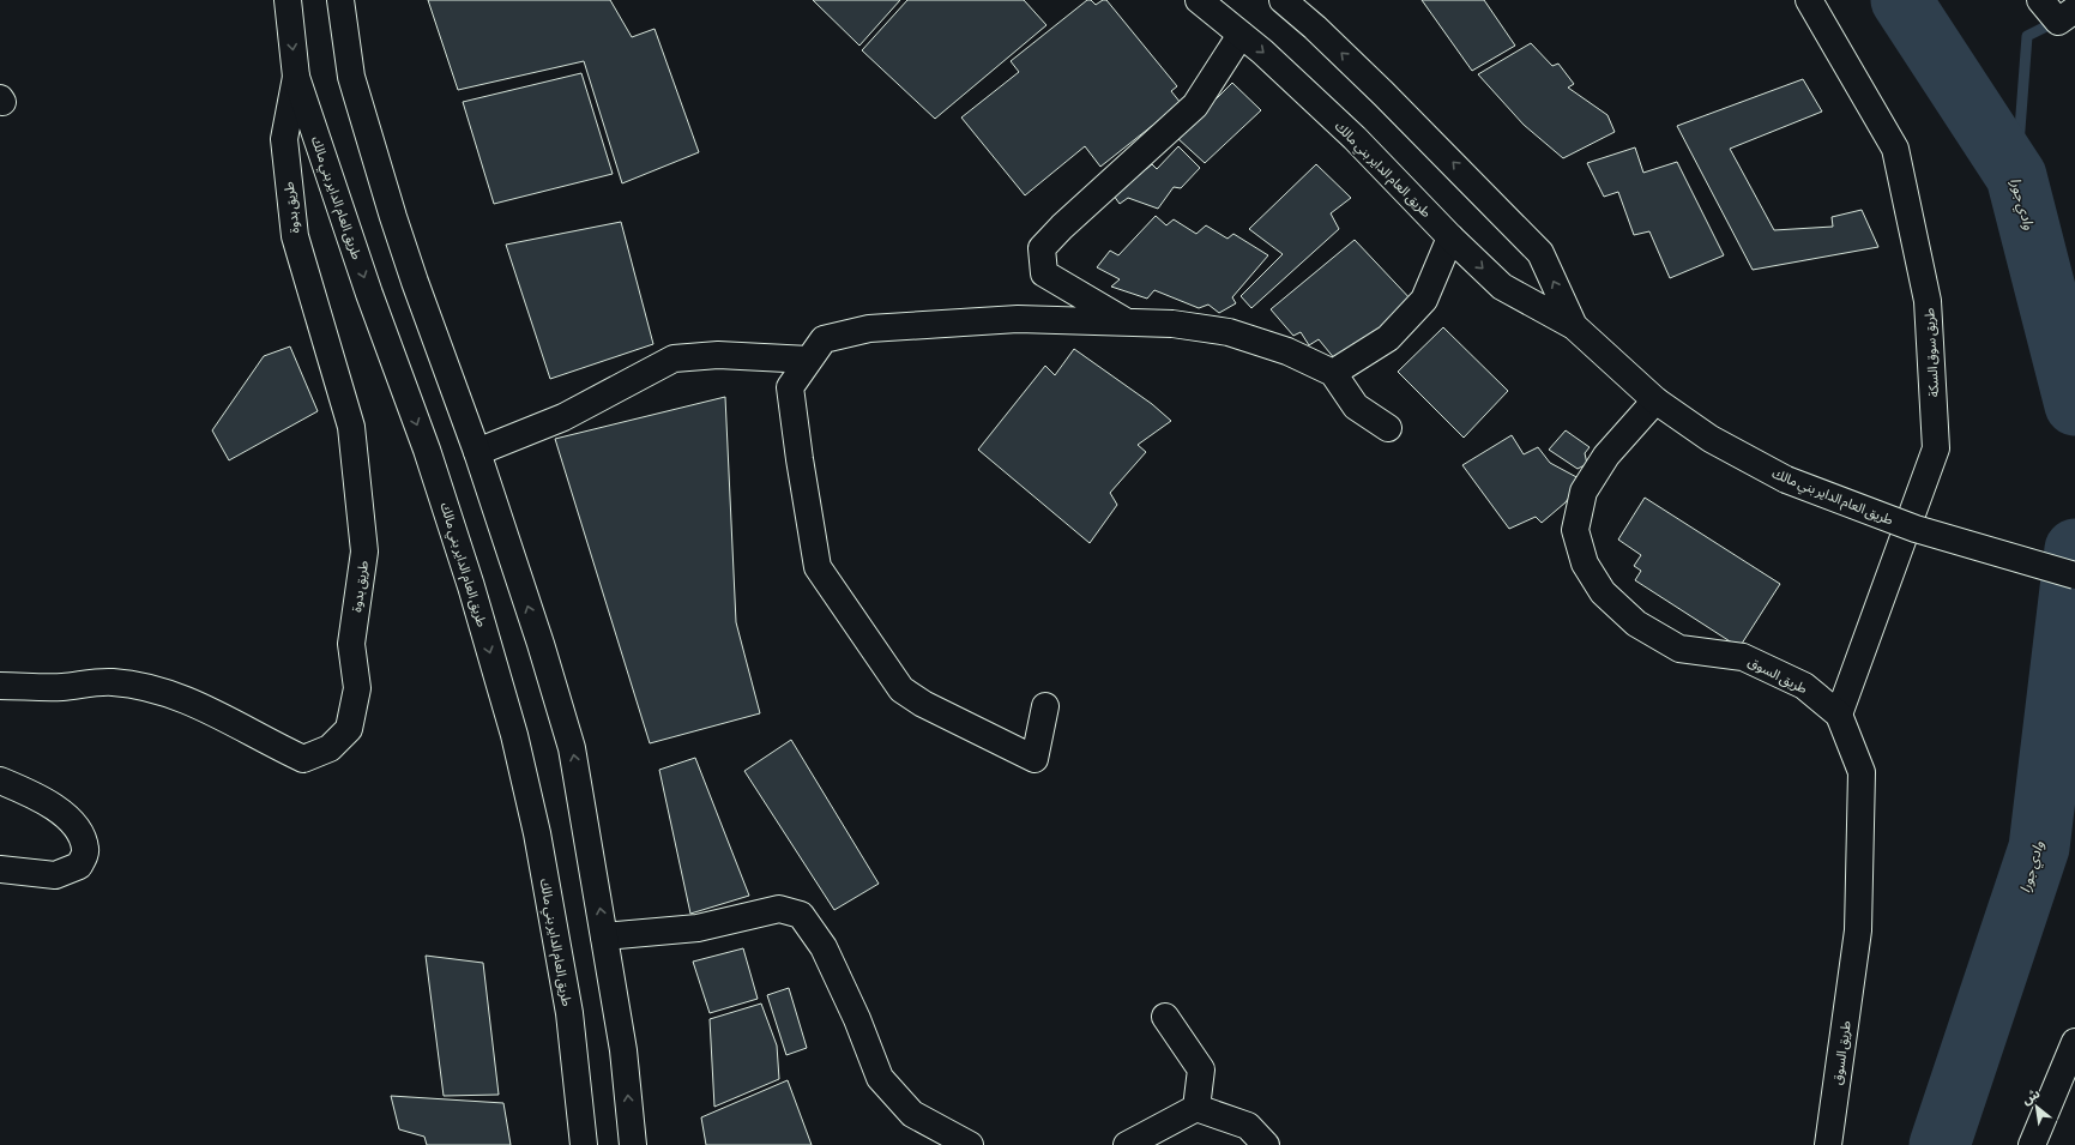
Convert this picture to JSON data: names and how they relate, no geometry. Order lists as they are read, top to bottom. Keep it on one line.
{"streets":{"main road":["طريق العام الداير بني مالك","طريق بدوة","طريق سوق السكة","طريق السوق"]},"crossings":[["طريق العام الداير بني مالك","طريق بدوة"],["طريق العام الداير بني مالك","طريق السوق"],["طريق سوق السكة","طريق السوق"]],"water":["وادي جورا"],"north":"top left"}
